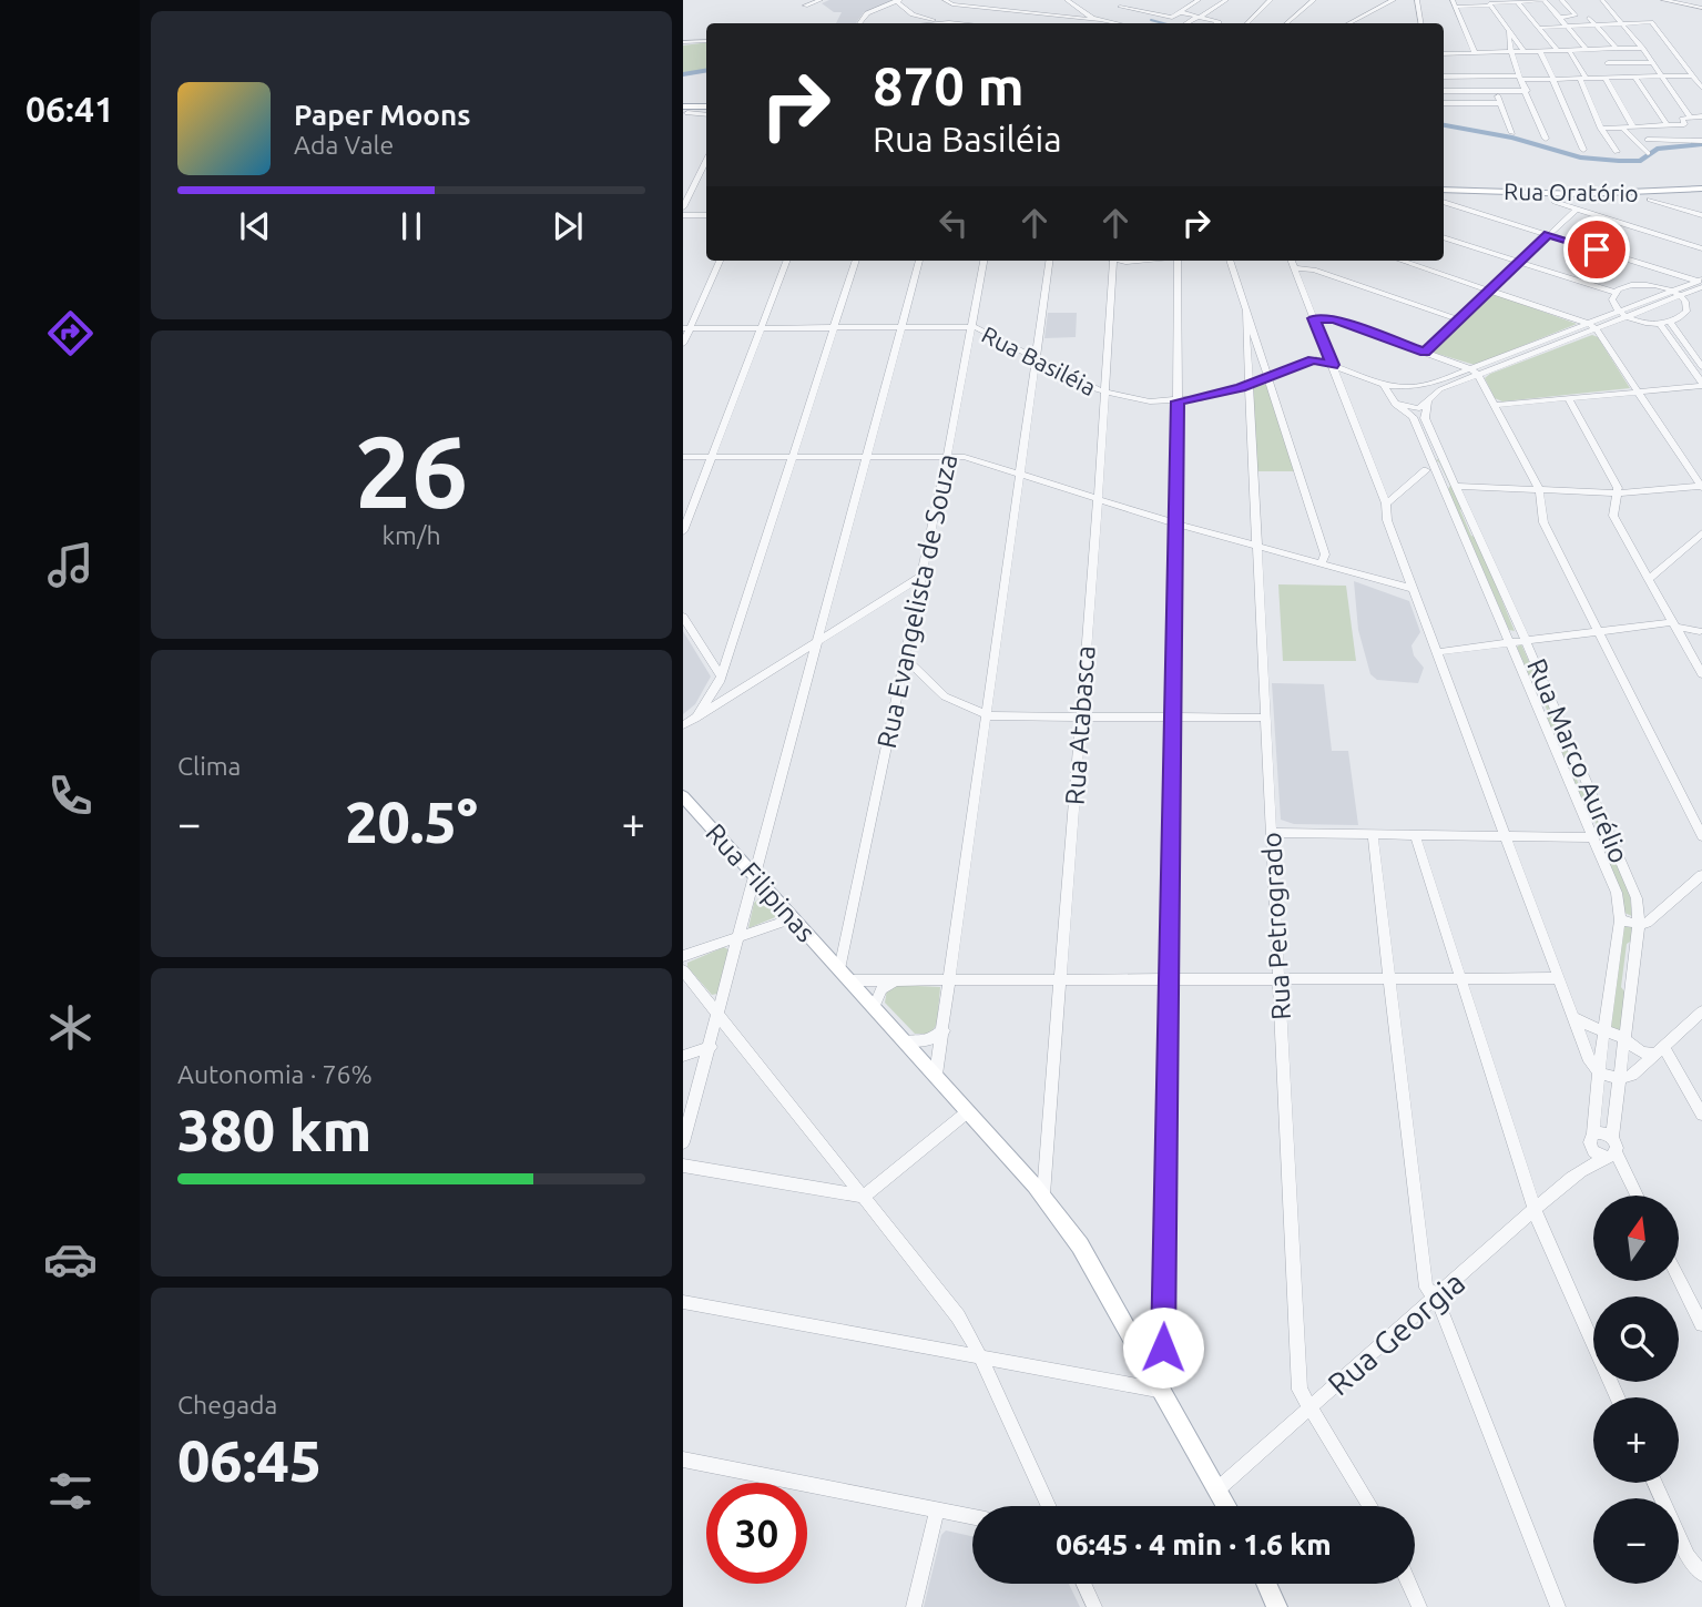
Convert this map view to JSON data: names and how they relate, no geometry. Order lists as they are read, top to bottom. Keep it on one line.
{"streets":{"main road":["Rua Oratório","Rua Filipinas"],"street":["Rua Basiléia","Rua Evangelista de Souza","Rua Atabasca","Rua Marco Aurélio","Rua Petrogrado","Rua Georgia"]},"crossings":[["Rua Basiléia","Rua Evangelista de Souza"],["Rua Basiléia","Rua Atabasca"],["Rua Basiléia","Rua Petrogrado"],["Rua Evangelista de Souza","Rua Filipinas"],["Rua Marco Aurélio","Rua Georgia"],["Rua Petrogrado","Rua Georgia"]],"north":"top","page":{"tabs":"06:41","turn":["870 m","Rua Basiléia"],"song":["Paper Moons","Ada Vale"],"tile":[["26","km/h"],"Clima",["Autonomia · 76%","380 km"],["Chegada","06:45"]],"heat":["−","20.5°","+"],"map_buttons":["+","−"],"limit":"30","trip":"06:45 · 4 min · 1.6 km"}}
